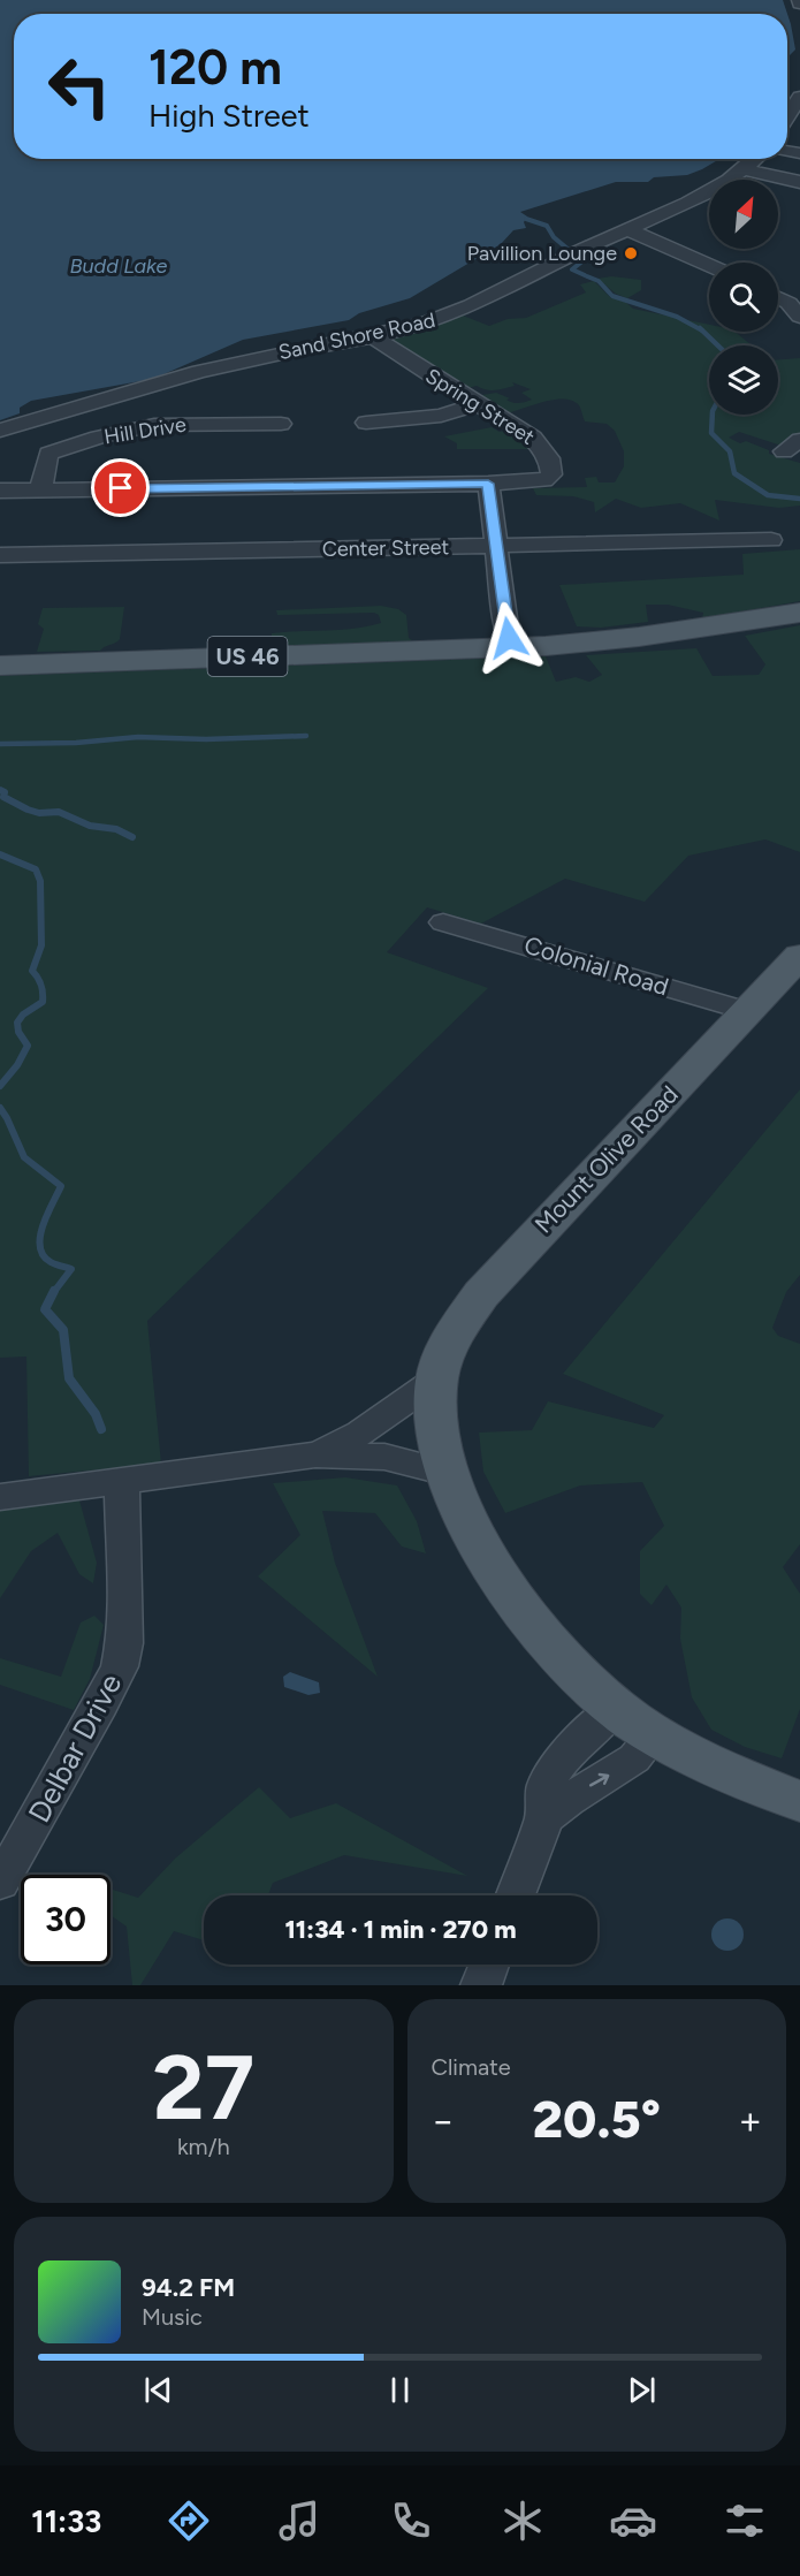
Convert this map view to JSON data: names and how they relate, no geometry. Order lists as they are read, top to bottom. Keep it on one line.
{"streets":{"main road":["US 46","Mount Olive Road"],"street":["Sand Shore Road","Spring Street","Hill Drive","Center Street","Colonial Road","Delbar Drive"]},"crossings":[["Sand Shore Road","Spring Street"],["Colonial Road","Mount Olive Road"]],"water":["Budd Lake"],"places":["Pavillion Lounge"],"north":"top right","page":{"turn":["120 m","High Street"],"limit":"30","trip":"11:34 · 1 min · 270 m","tile":[["27","km/h"],"Climate"],"heat":["−","20.5°","+"],"song":["94.2 FM","Music"],"tabs":"11:33"}}
